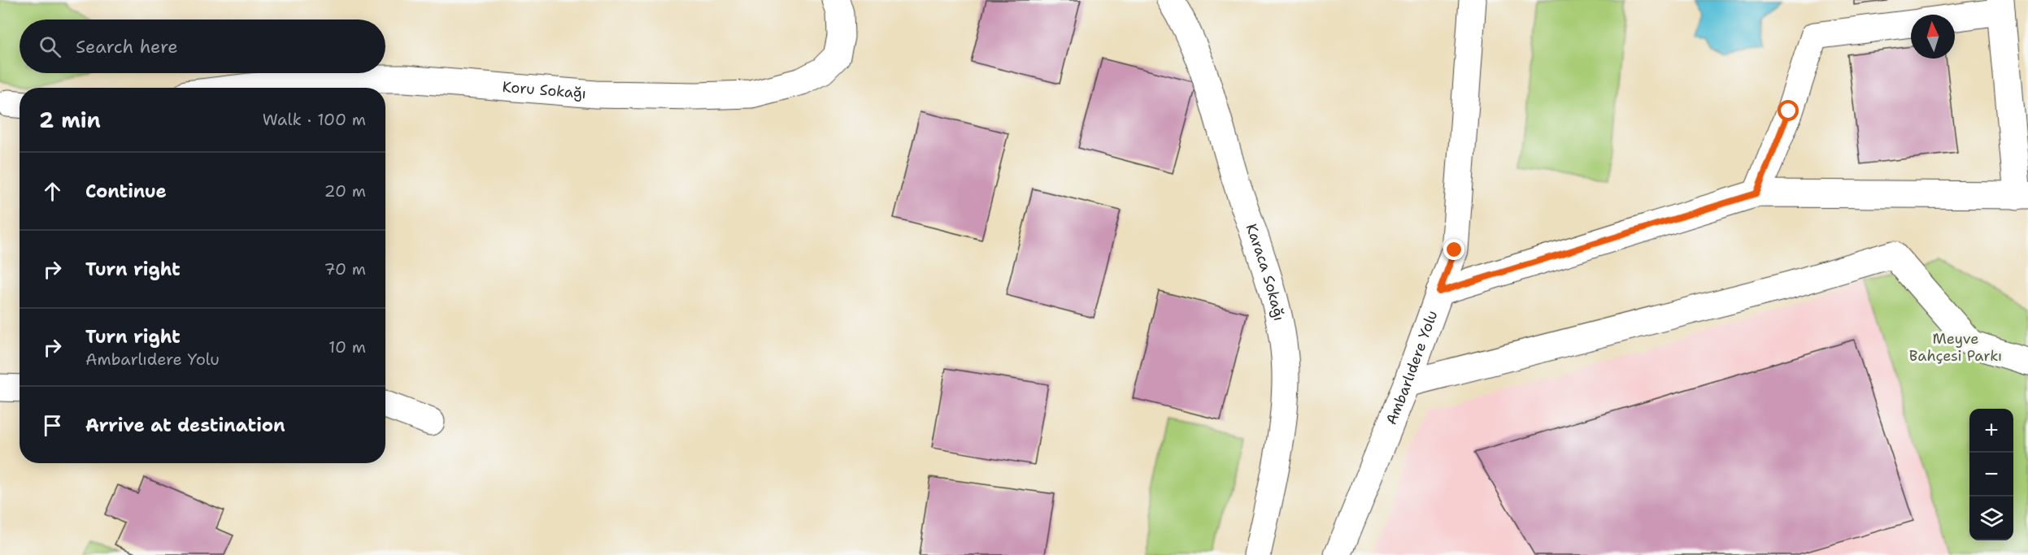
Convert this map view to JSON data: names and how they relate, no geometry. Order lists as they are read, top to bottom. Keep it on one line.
{"streets":{"street":["Koru Sokağı","Karaca Sokağı","Ambarlıdere Yolu"]},"parks":["Meyve Bahçesi Parkı"],"north":"top","page":{"search":"Search here","heading":["2 min","Walk · 100 m"],"list":[["Continue","20 m"],["Turn right","70 m"],["Turn right","Ambarlıdere Yolu","10 m"],"Arrive at destination"],"map_buttons":["+","−"]}}
